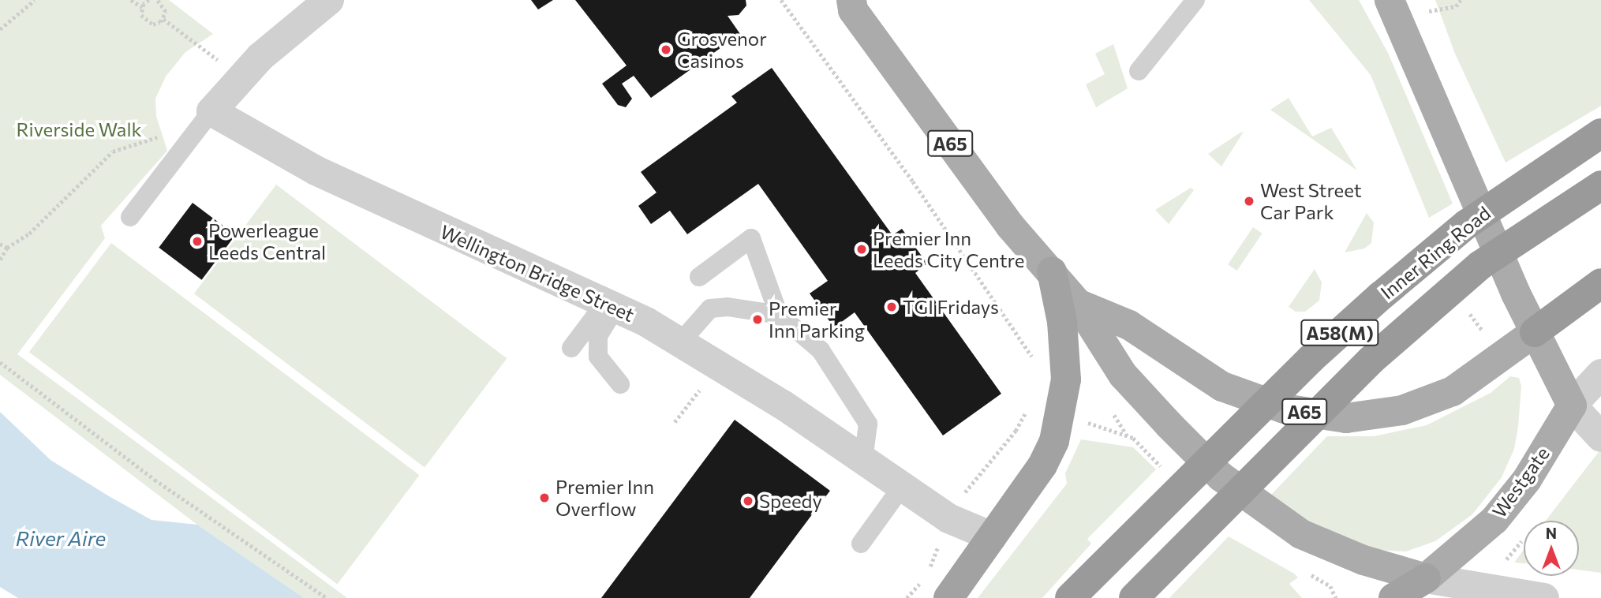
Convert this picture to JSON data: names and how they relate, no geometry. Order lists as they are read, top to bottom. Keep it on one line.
{"streets":{"highway":["Inner Ring Road","A58(M)"],"main road":["A65","Westgate"],"street":["Wellington Bridge Street"]},"crossings":[["A65","Westgate"]],"water":["River Aire"],"parks":["Riverside Walk"],"places":["Grosvenor Casinos","West Street Car Park","Powerleague Leeds Central","Premier Inn Leeds City Centre","TGI Fridays","Premier Inn Parking","Premier Inn Overflow","Speedy"],"north":"top"}
